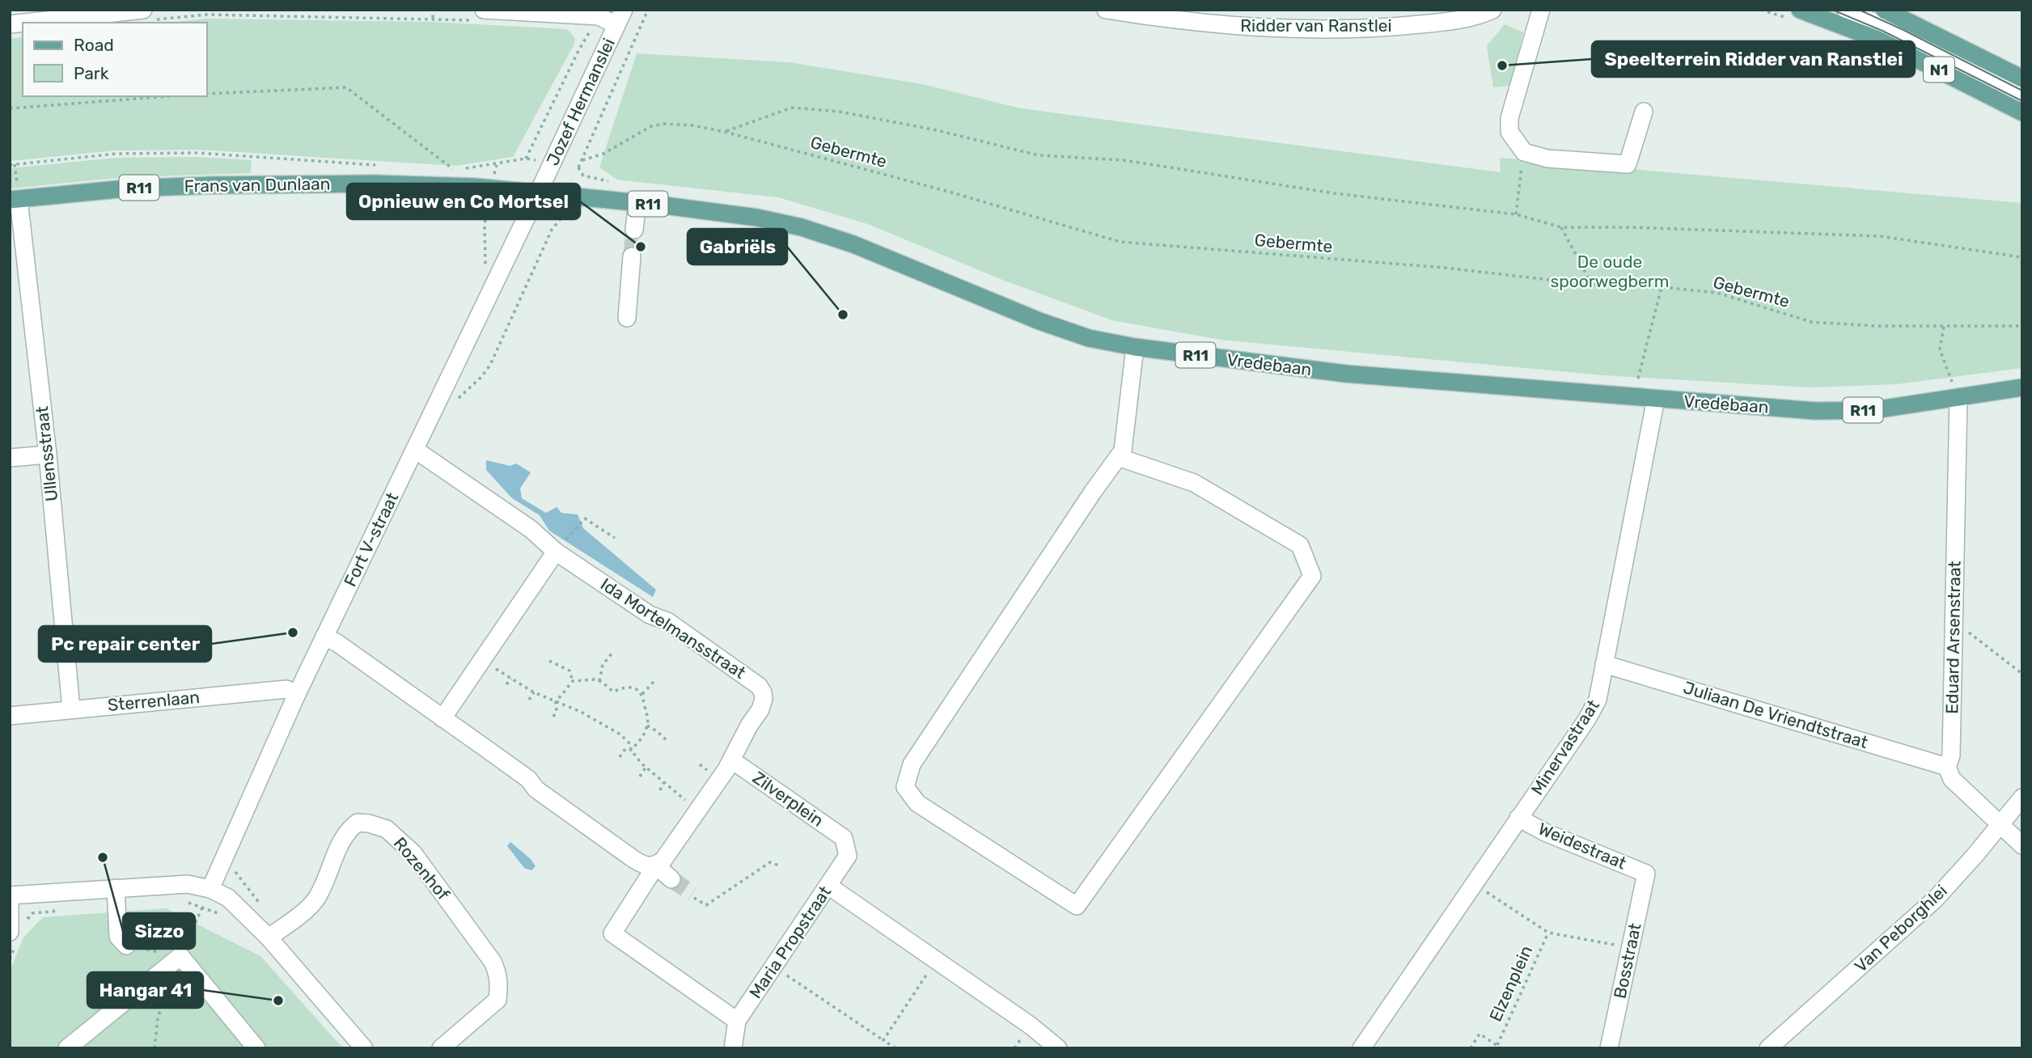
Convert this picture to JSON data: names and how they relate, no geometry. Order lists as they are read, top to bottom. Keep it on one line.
{"streets":{"main road":["N1","Frans van Dunlaan","R11","Vredebaan"],"street":["Ridder van Ranstlei","Jozef Hermanslei","Ullensstraat","Fort V-straat","Ida Mortelmansstraat","Eduard Arsenstraat","Sterrenlaan","Juliaan De Vriendtstraat","Minervastraat","Zilverplein","Weidestraat","Rozenhof","Van Peborghlei","Maria Propstraat","Bosstraat"],"path":["Gebermte","Elzenplein"]},"crossings":[["Jozef Hermanslei","Frans van Dunlaan"],["Jozef Hermanslei","Vredebaan"],["Jozef Hermanslei","Fort V-straat"],["Frans van Dunlaan","Vredebaan"],["Frans van Dunlaan","Ullensstraat"],["Frans van Dunlaan","Fort V-straat"],["Vredebaan","Fort V-straat"],["Vredebaan","Eduard Arsenstraat"],["Vredebaan","Minervastraat"],["Ullensstraat","Sterrenlaan"],["Fort V-straat","Ida Mortelmansstraat"],["Fort V-straat","Sterrenlaan"],["Ida Mortelmansstraat","Zilverplein"],["Ida Mortelmansstraat","Maria Propstraat"],["Eduard Arsenstraat","Juliaan De Vriendtstraat"],["Juliaan De Vriendtstraat","Minervastraat"],["Minervastraat","Weidestraat"],["Minervastraat","Elzenplein"],["Zilverplein","Maria Propstraat"],["Weidestraat","Bosstraat"],["Bosstraat","Elzenplein"]],"parks":["De oude spoorwegberm"],"places":["Speelterrein Ridder van Ranstlei","Opnieuw en Co Mortsel","Gabriëls","Pc repair center","Sizzo","Hangar 41"],"legend":["Road","Park"]}
